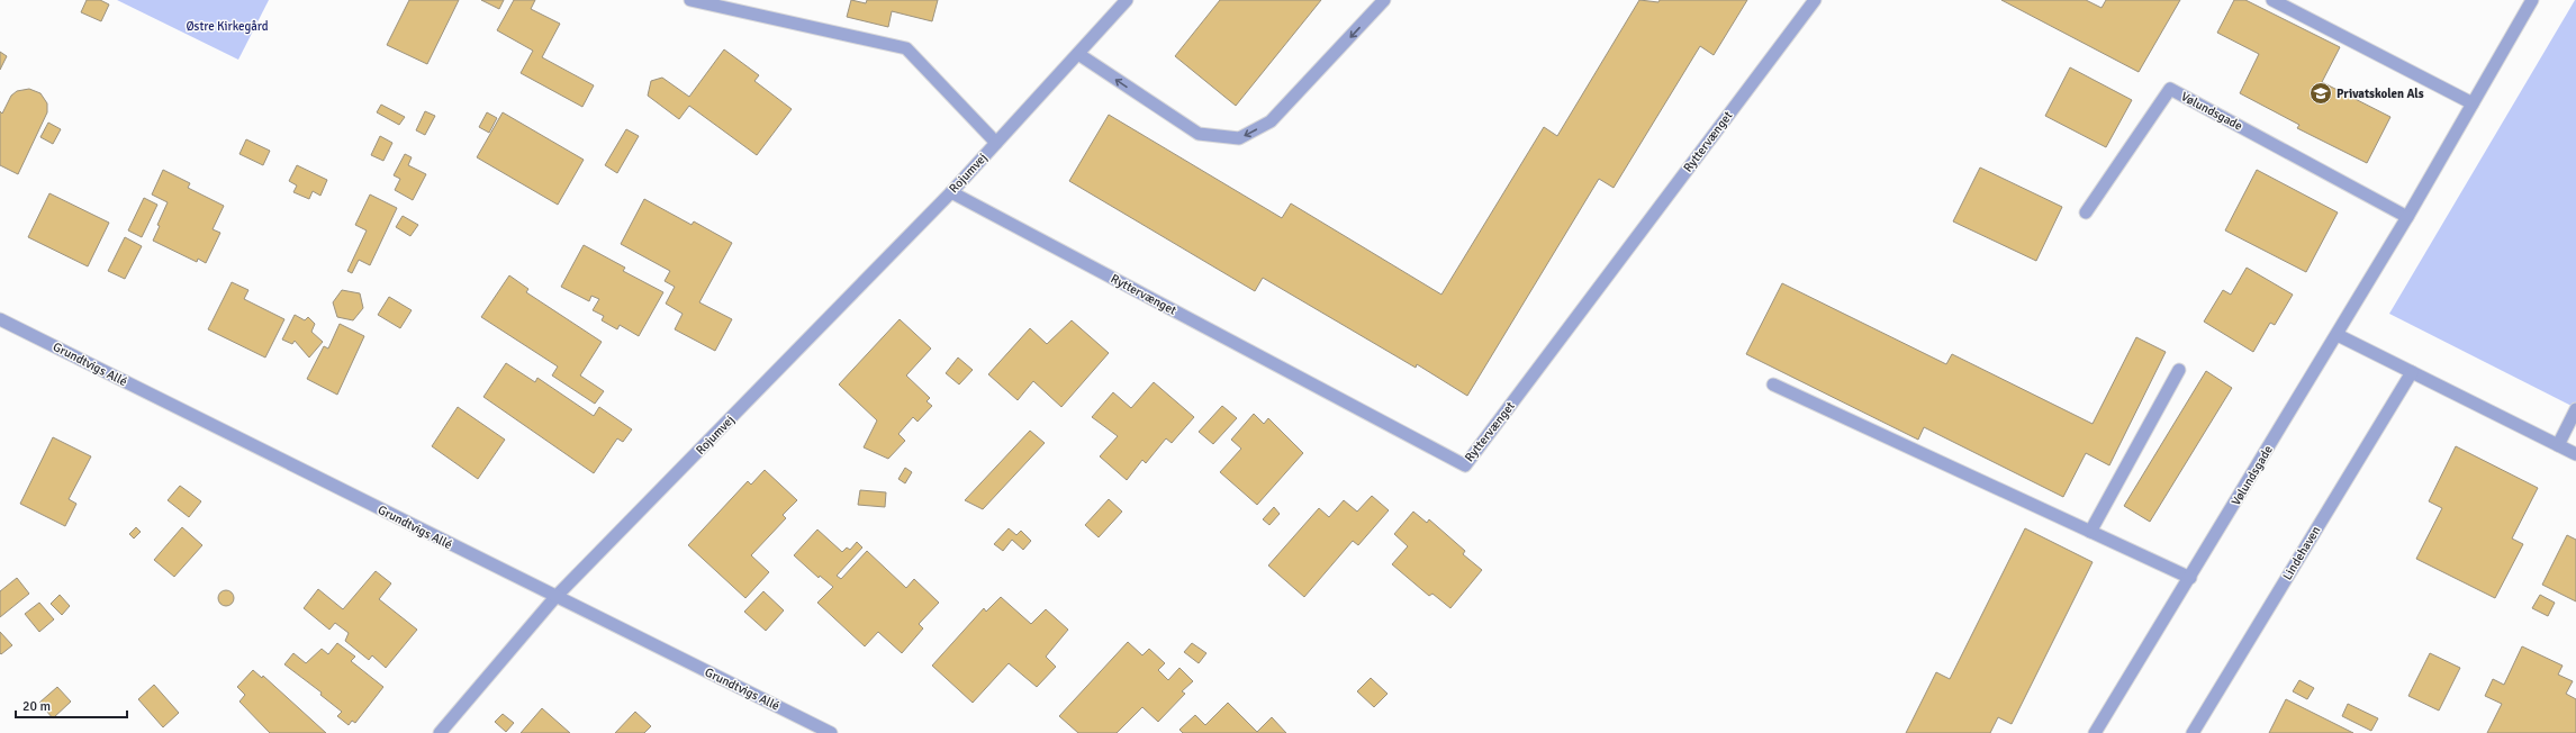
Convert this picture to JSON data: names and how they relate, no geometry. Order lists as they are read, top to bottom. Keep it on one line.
{"streets":{"street":["Vølundsgade","Ryttervænget","Rojumvej","Grundtvigs Allé","Lindehaven"]},"crossings":[["Ryttervænget","Rojumvej"],["Rojumvej","Grundtvigs Allé"]],"parks":["Østre Kirkegård"],"places":{"school or university":["Privatskolen Als"]},"scale_bar":"20 m"}
